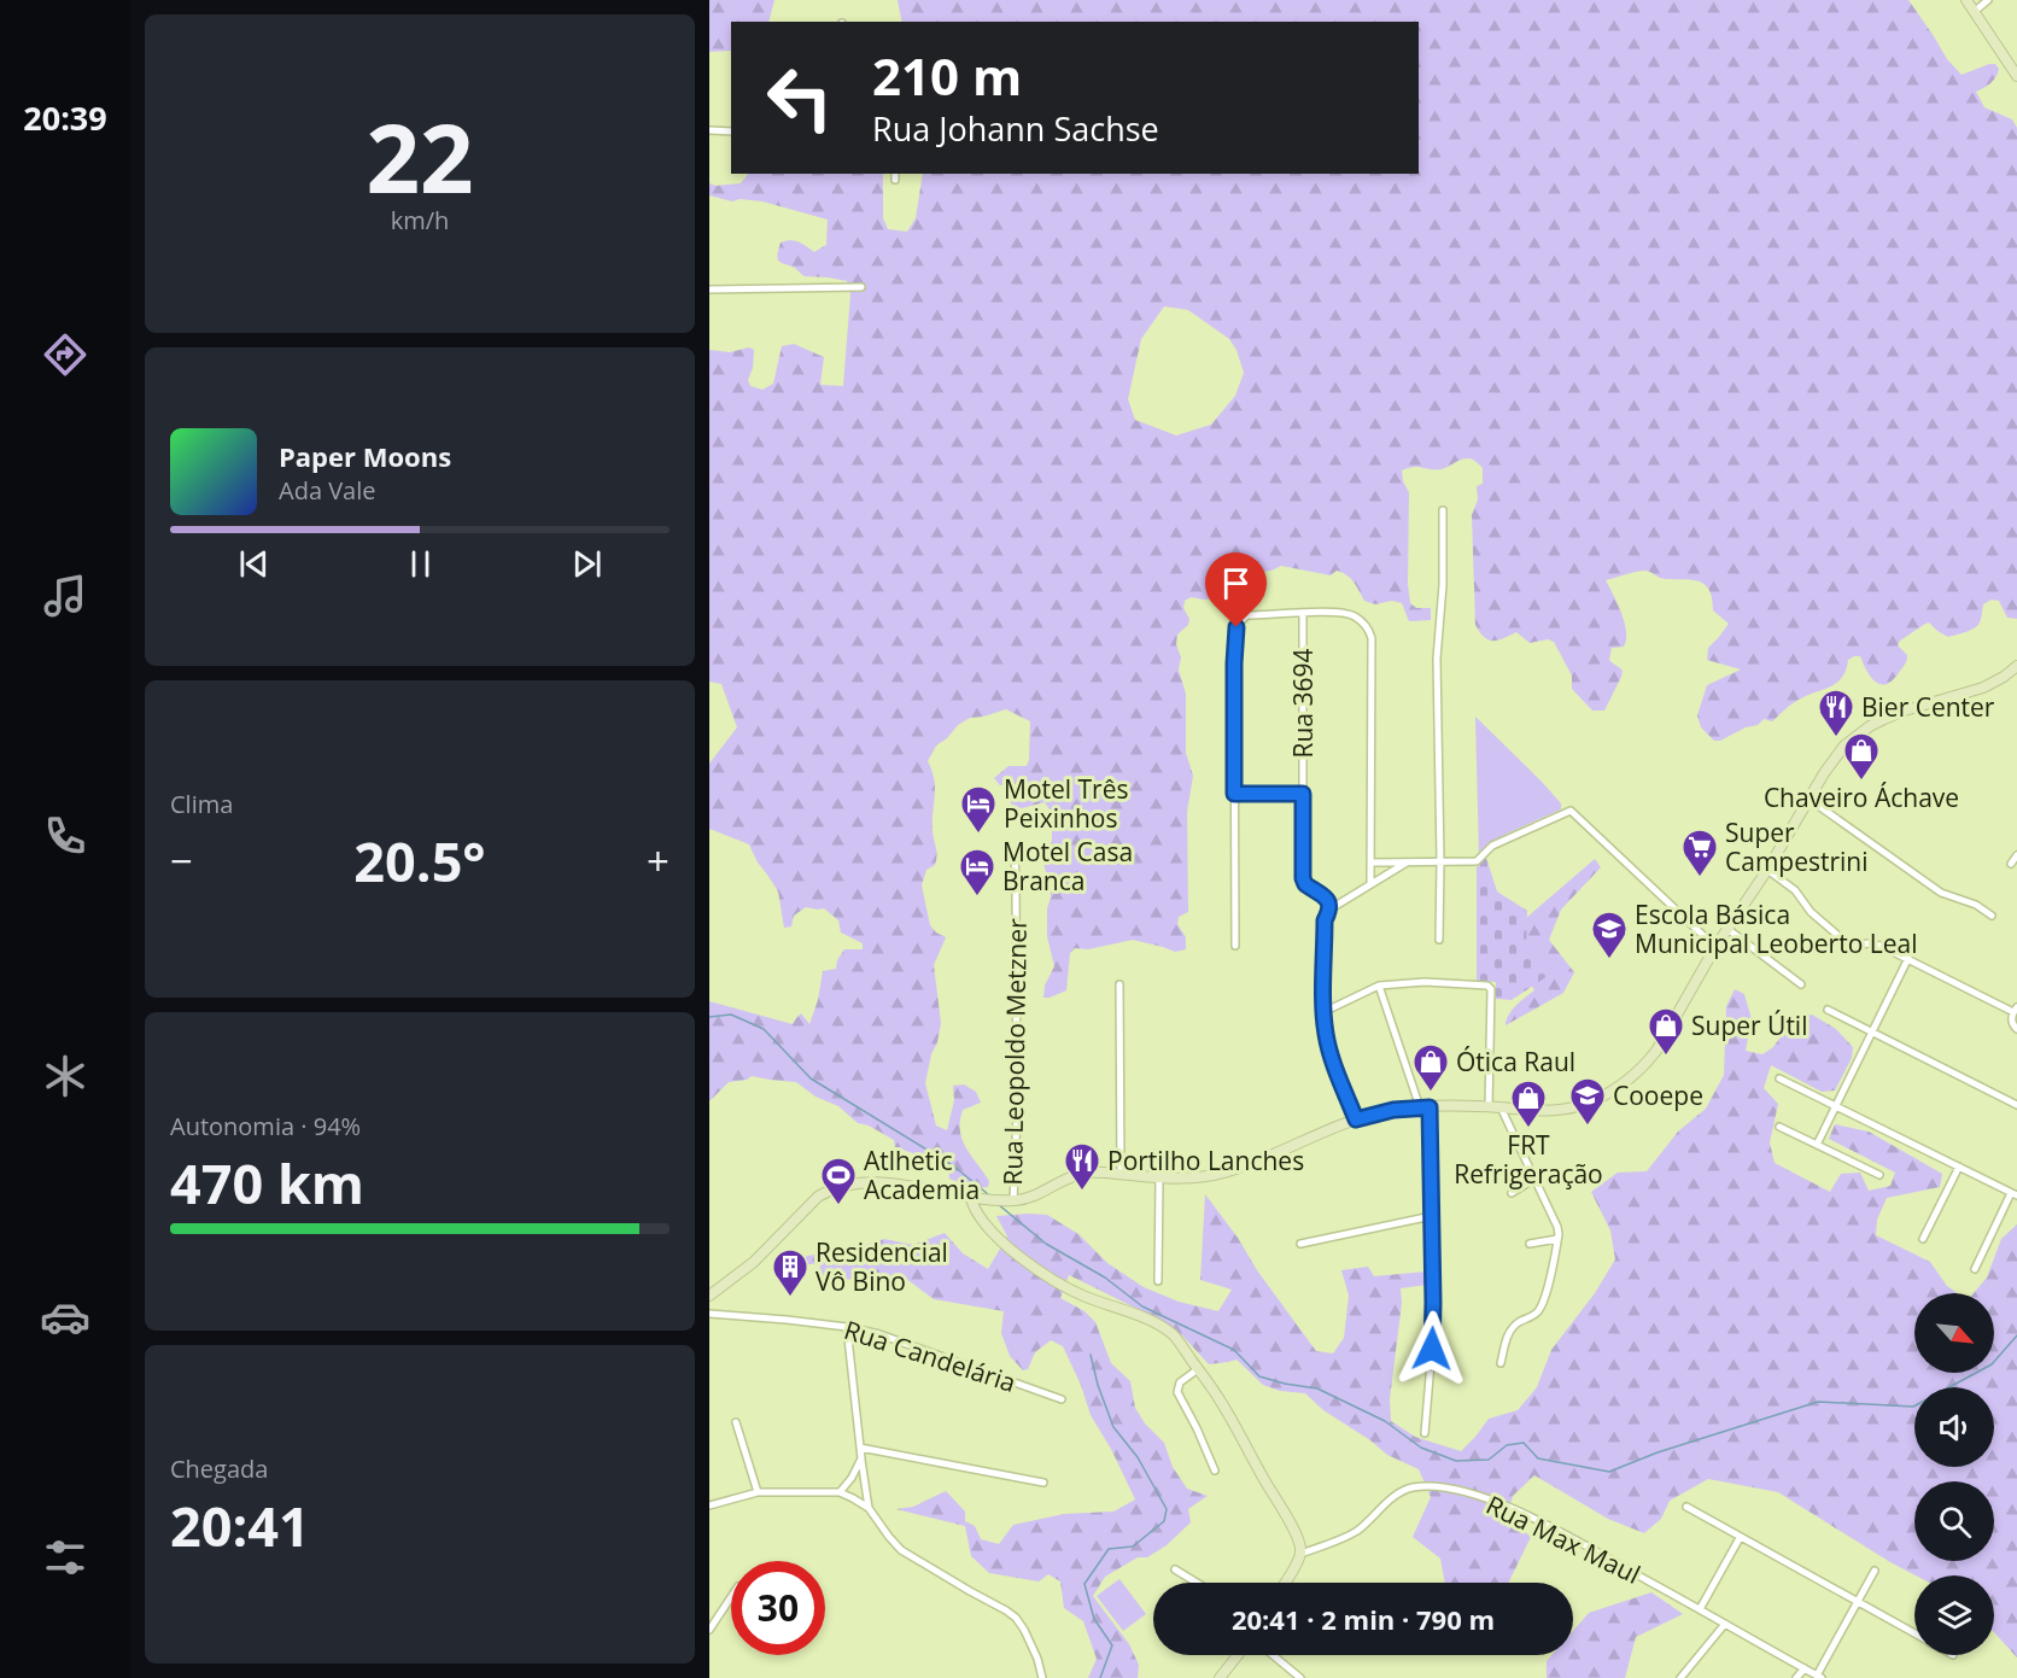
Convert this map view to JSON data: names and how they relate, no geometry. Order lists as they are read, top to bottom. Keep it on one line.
{"streets":{"street":["Rua 3694","Rua Leopoldo Metzner","Rua Candelária","Rua Max Maul"]},"places":{"restaurant":["Bier Center","Portilho Lanches"],"shop":["Chaveiro Áchave","Super Útil","Ótica Raul","FRT Refrigeração"],"hotel":["Motel Três Peixinhos","Motel Casa Branca"],"supermarket":["Super Campestrini"],"school or university":["Escola Básica Municipal Leoberto Leal","Cooepe"],"sports":["Atlhetic Academia"],"building":["Residencial Vô Bino"]},"north":"bottom right","page":{"tabs":"20:39","tile":[["22","km/h"],"Clima",["Autonomia · 94%","470 km"],["Chegada","20:41"]],"turn":["210 m","Rua Johann Sachse"],"song":["Paper Moons","Ada Vale"],"heat":["−","20.5°","+"],"limit":"30","trip":"20:41 · 2 min · 790 m"}}
